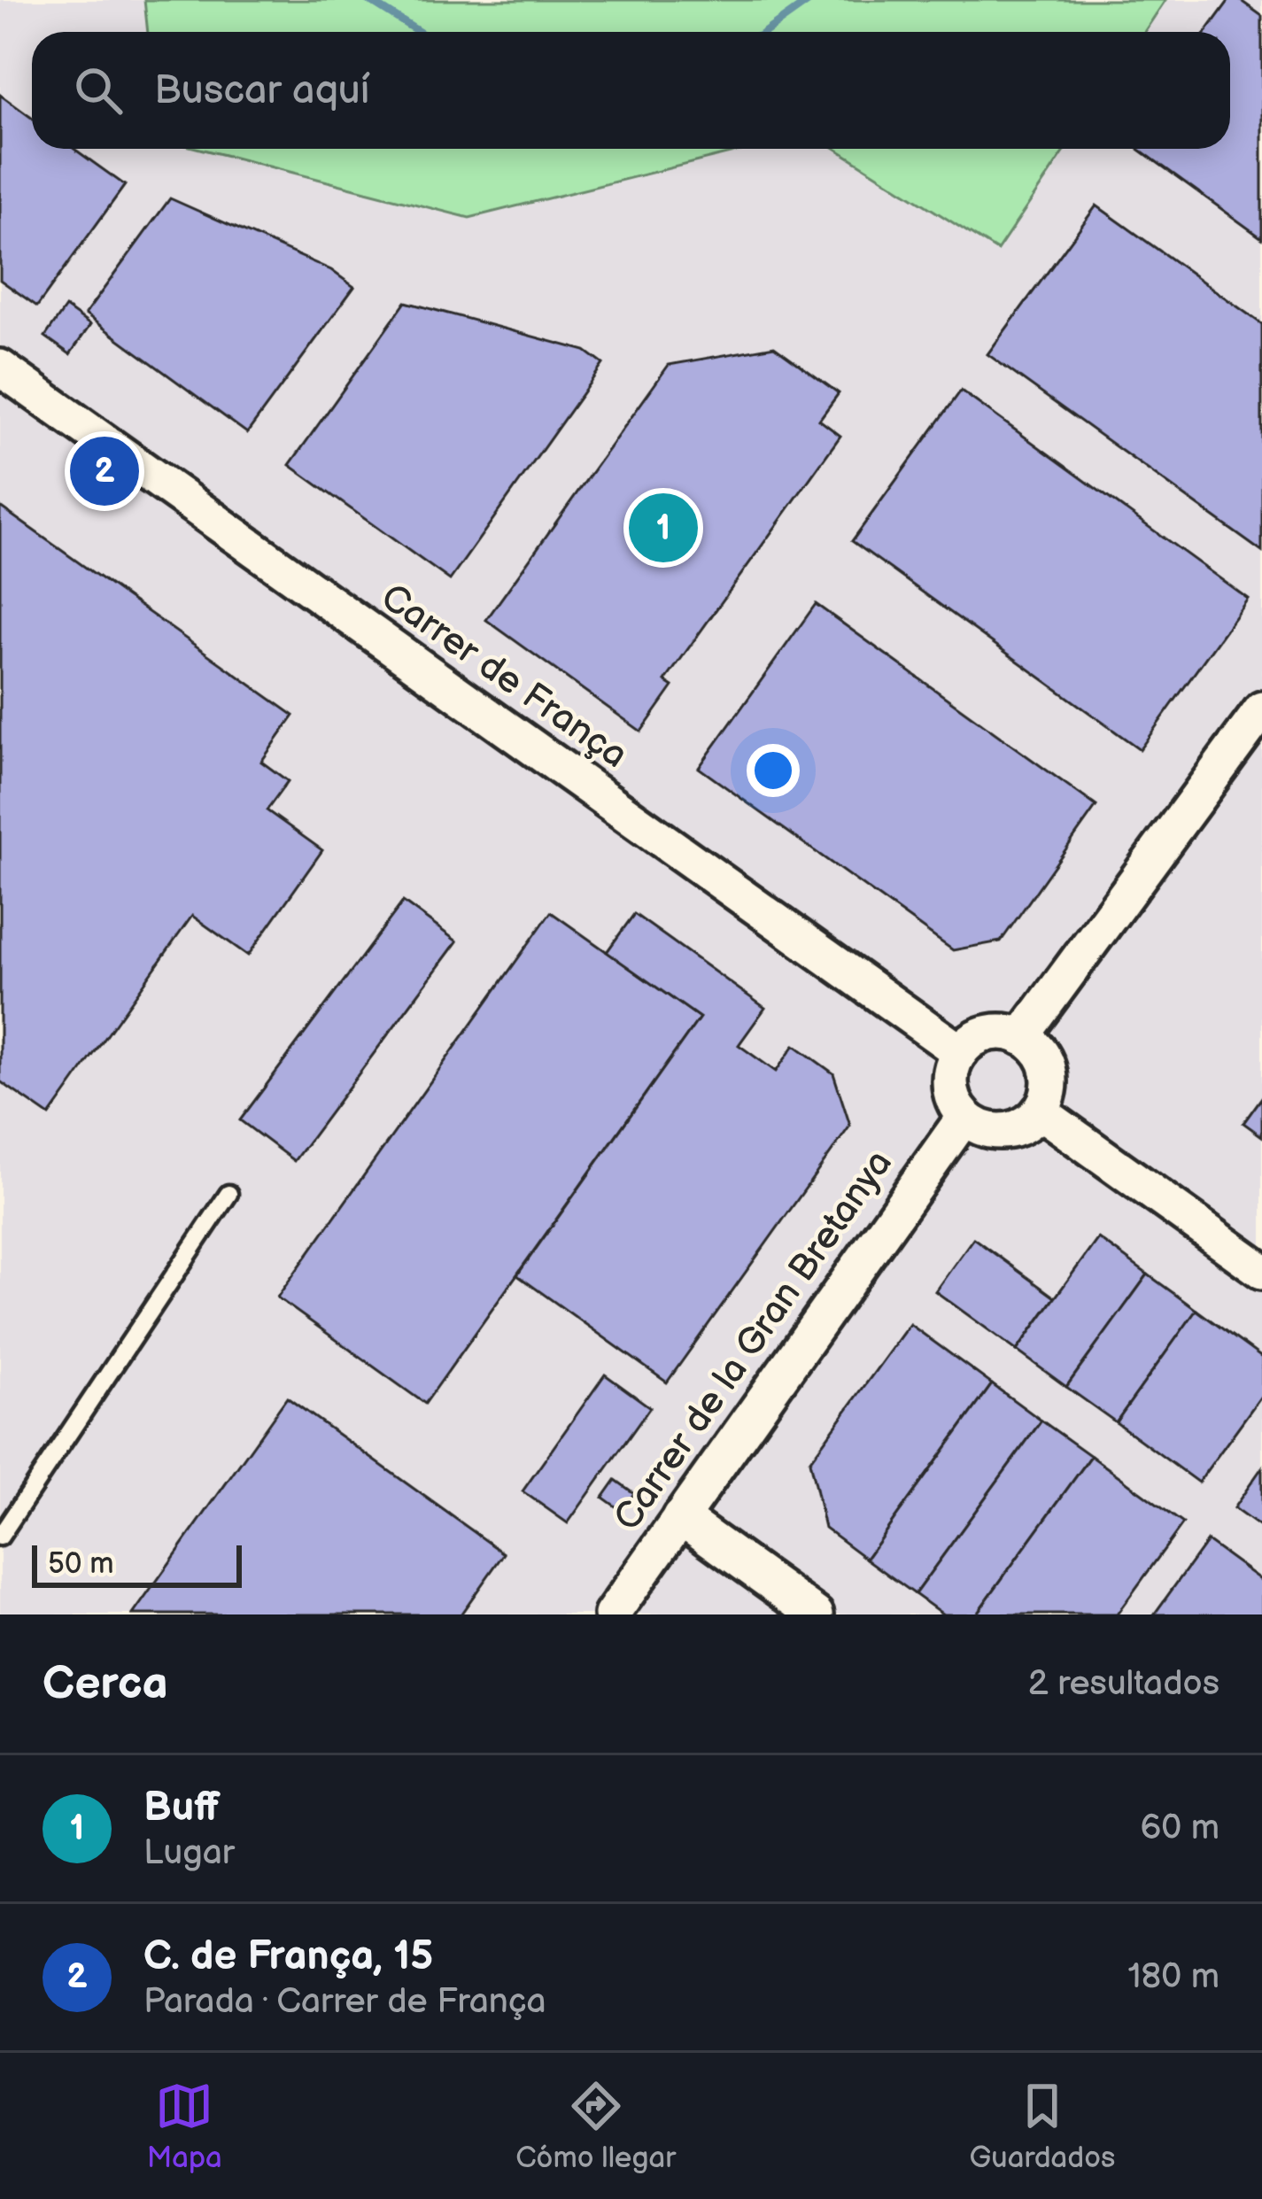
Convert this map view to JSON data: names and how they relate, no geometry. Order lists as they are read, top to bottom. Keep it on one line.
{"streets":{"street":["Carrer de França","Carrer de la Gran Bretanya"]},"crossings":[["Carrer de França","Carrer de la Gran Bretanya"]],"scale_bar":"50 m","page":{"search":"Buscar aquí","pins":["2","1"],"scale":"50 m","heading":["Cerca","2 resultados"],"list":[{"mark":"1","name":"Buff","note":"Lugar","value":"60 m"},{"mark":"2","name":"C. de França, 15","note":"Parada · Carrer de França","value":"180 m"}],"nav":["Mapa","Cómo llegar","Guardados"]}}
